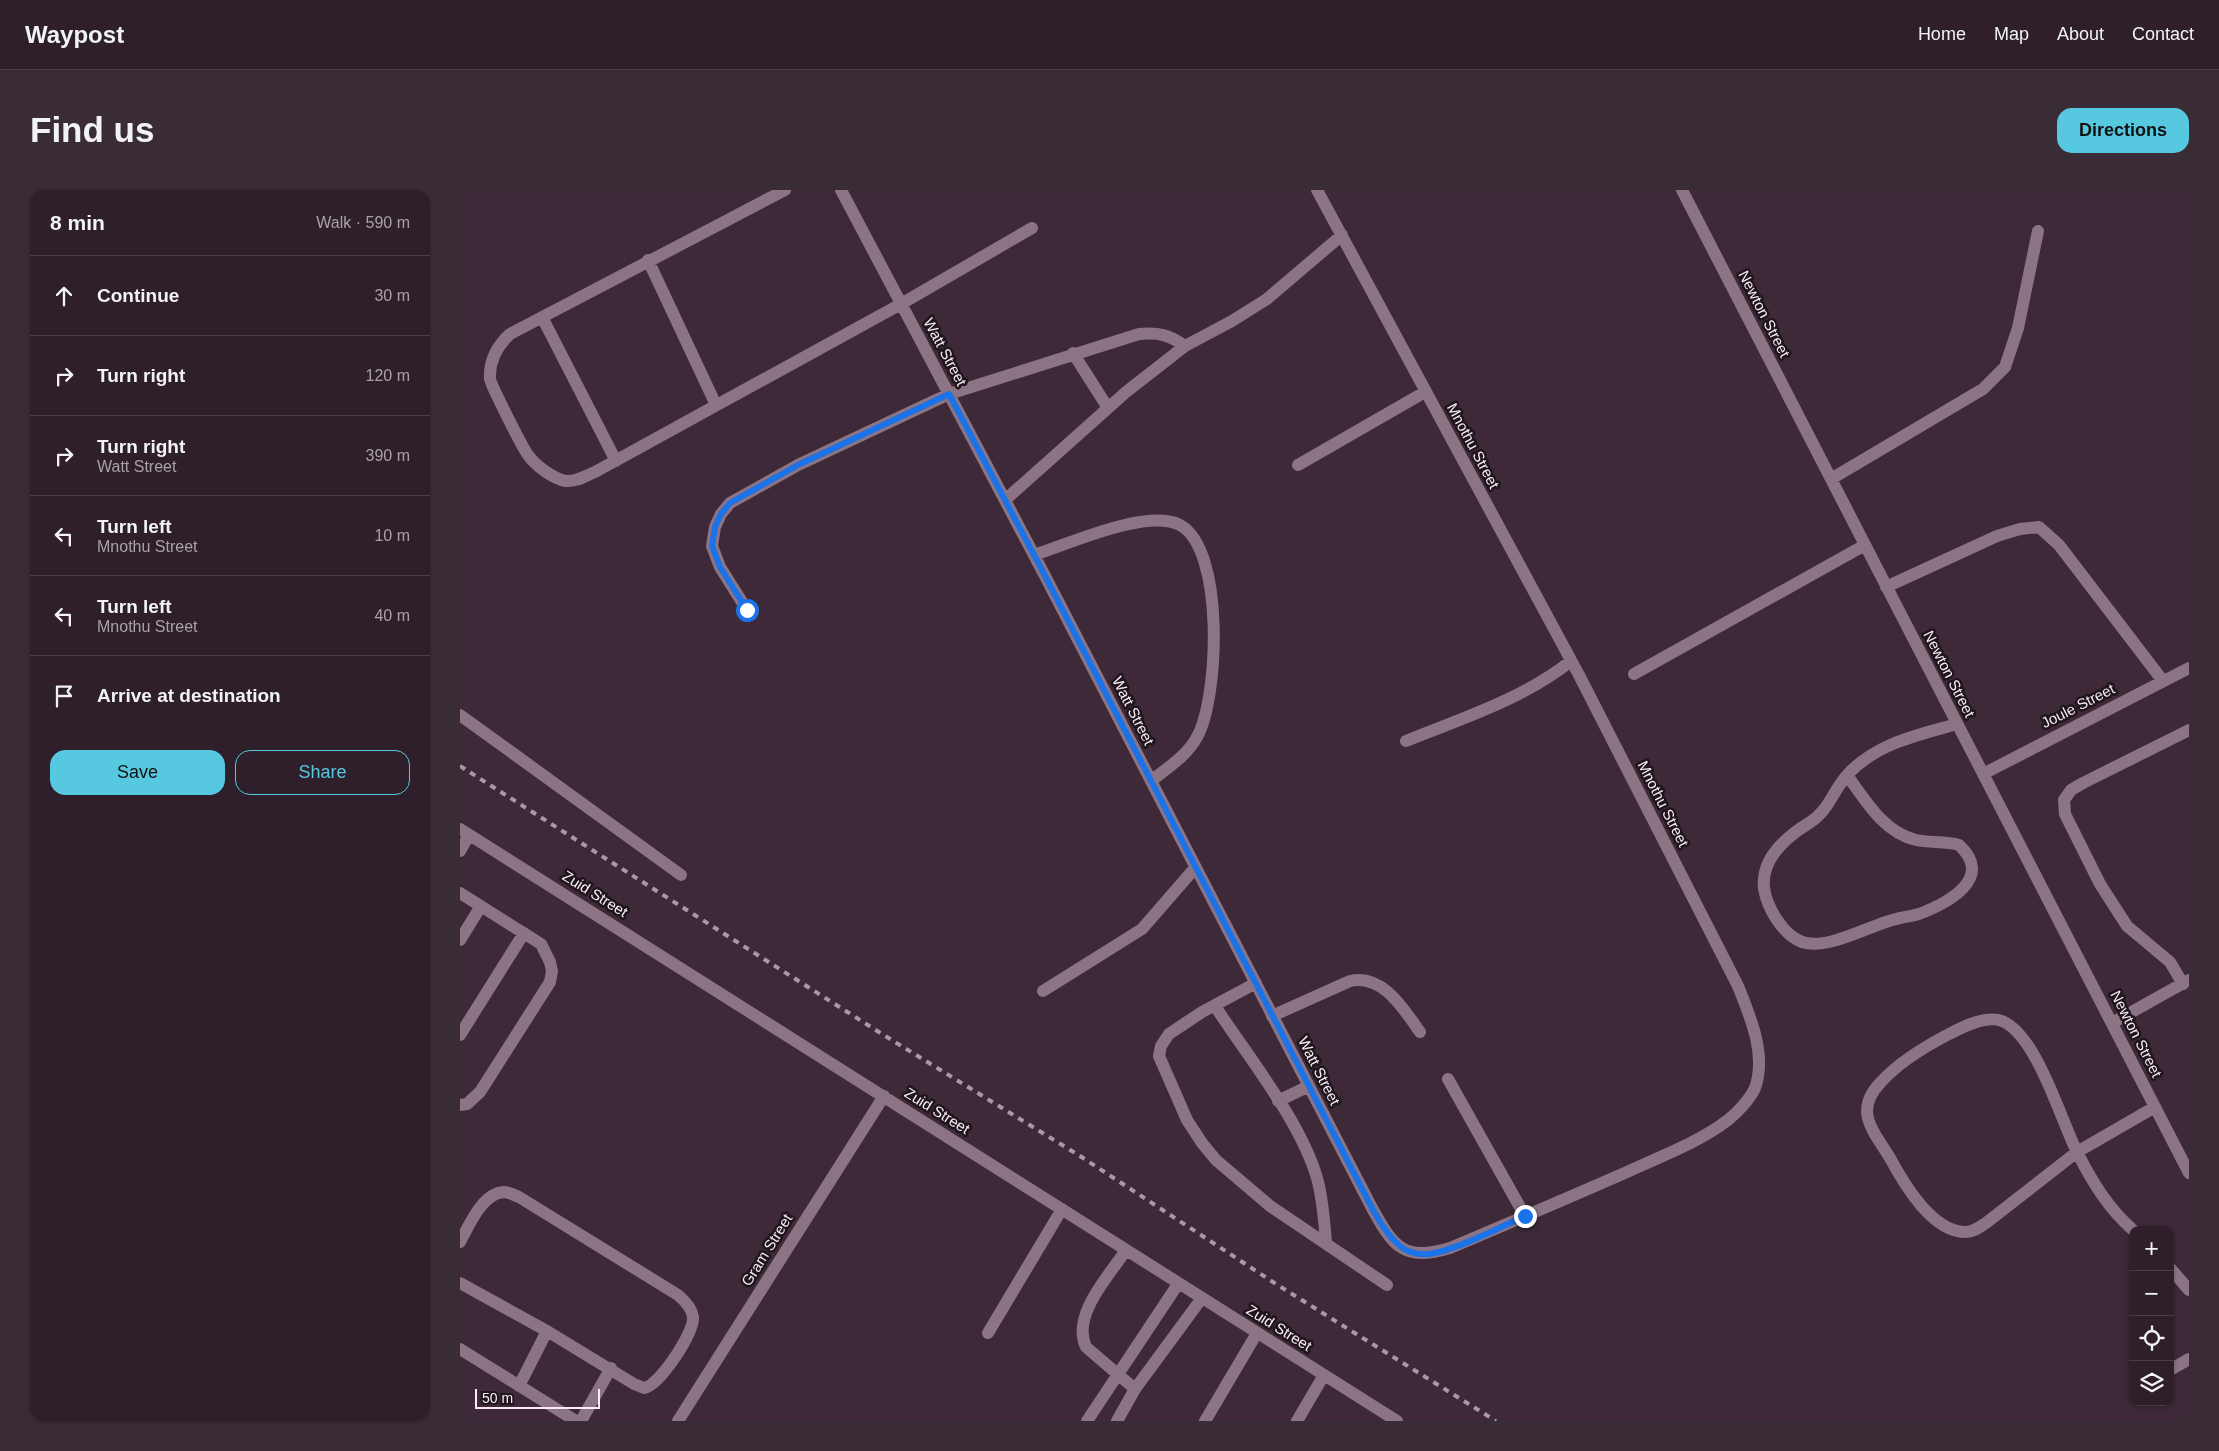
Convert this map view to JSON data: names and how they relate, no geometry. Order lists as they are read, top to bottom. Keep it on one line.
{"streets":{"street":["Newton Street","Watt Street","Mnothu Street","Joule Street","Zuid Street","Gram Street"]},"crossings":[["Newton Street","Joule Street"],["Watt Street","Mnothu Street"],["Zuid Street","Gram Street"]],"scale_bar":"50 m","page":{"header":"Waypost","nav":["Home","Map","About","Contact"],"buttons":["Directions",["Save","Share"]],"title":"Find us","heading":["8 min","Walk · 590 m"],"list":[["Continue","30 m"],["Turn right","120 m"],["Turn right","Watt Street","390 m"],["Turn left","Mnothu Street","10 m"],["Turn left","Mnothu Street","40 m"],"Arrive at destination"],"map_buttons":["+","−"],"scale":"50 m"}}
